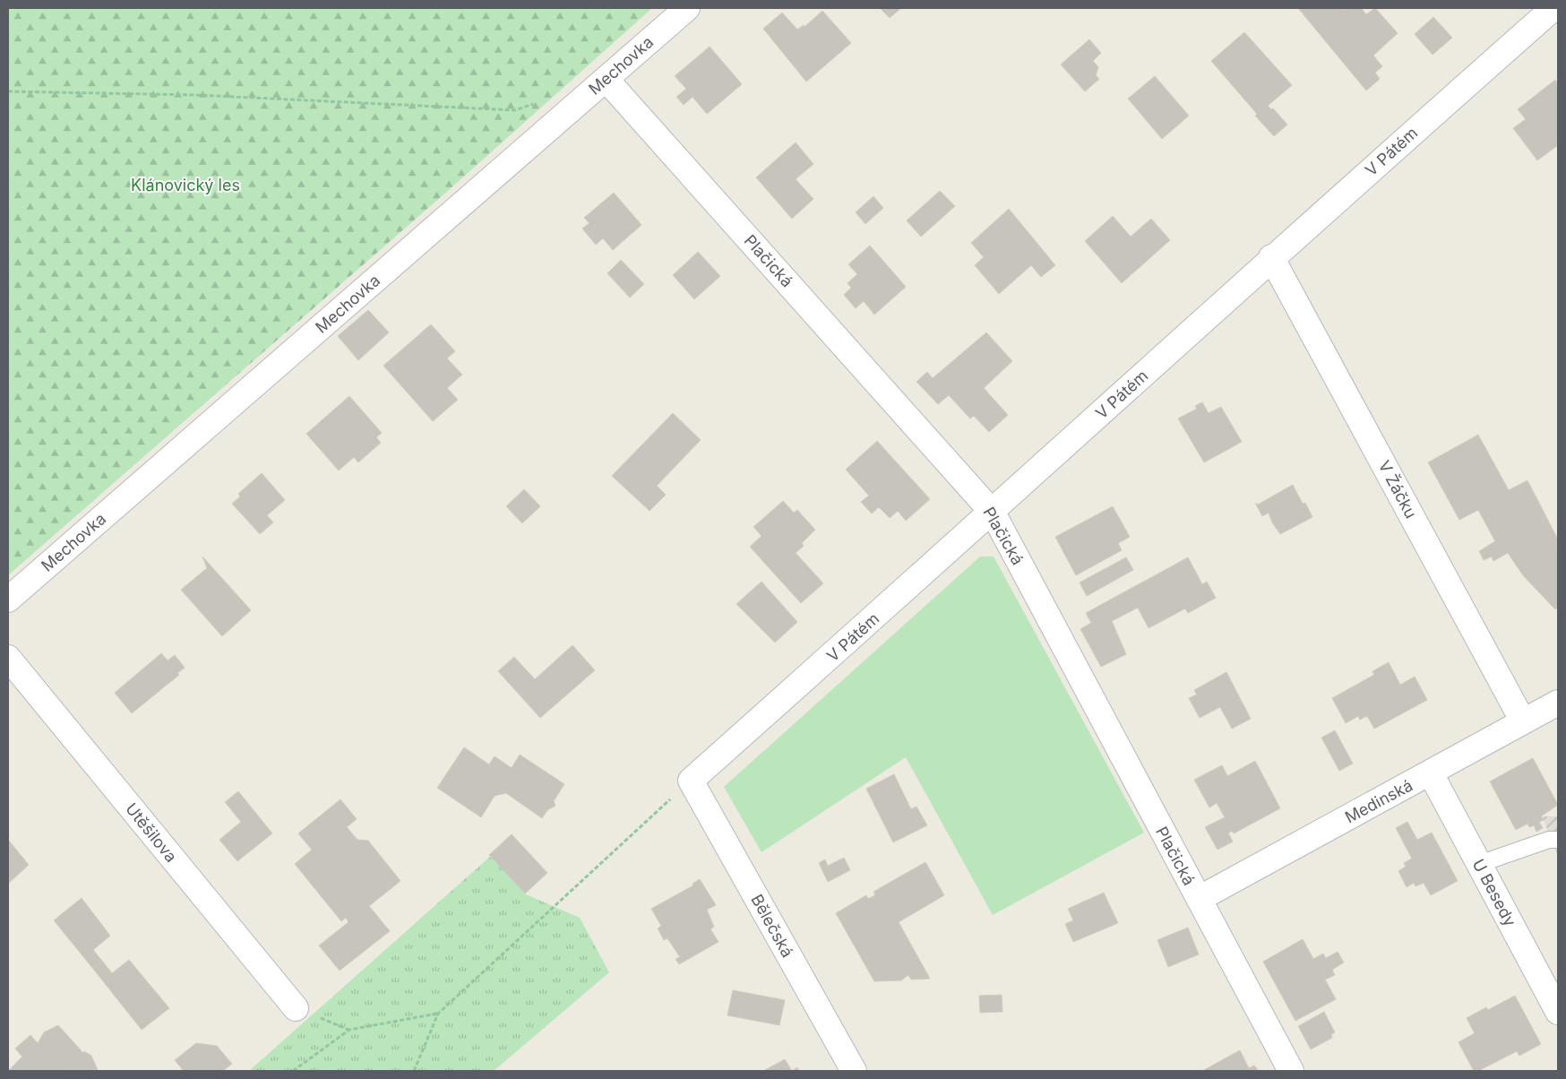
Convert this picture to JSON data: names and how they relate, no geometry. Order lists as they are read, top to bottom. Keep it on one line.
{"streets":{"street":["Mechovka","V Pátém","Plačická","V Žáčku","Medinská","Utěšilova","U Besedy","Bělečská"]},"crossings":[["Mechovka","Plačická"],["V Pátém","Plačická"],["V Pátém","V Žáčku"],["V Pátém","Bělečská"],["Plačická","Medinská"],["V Žáčku","Medinská"],["Medinská","U Besedy"]],"parks":["Klánovický les"]}
